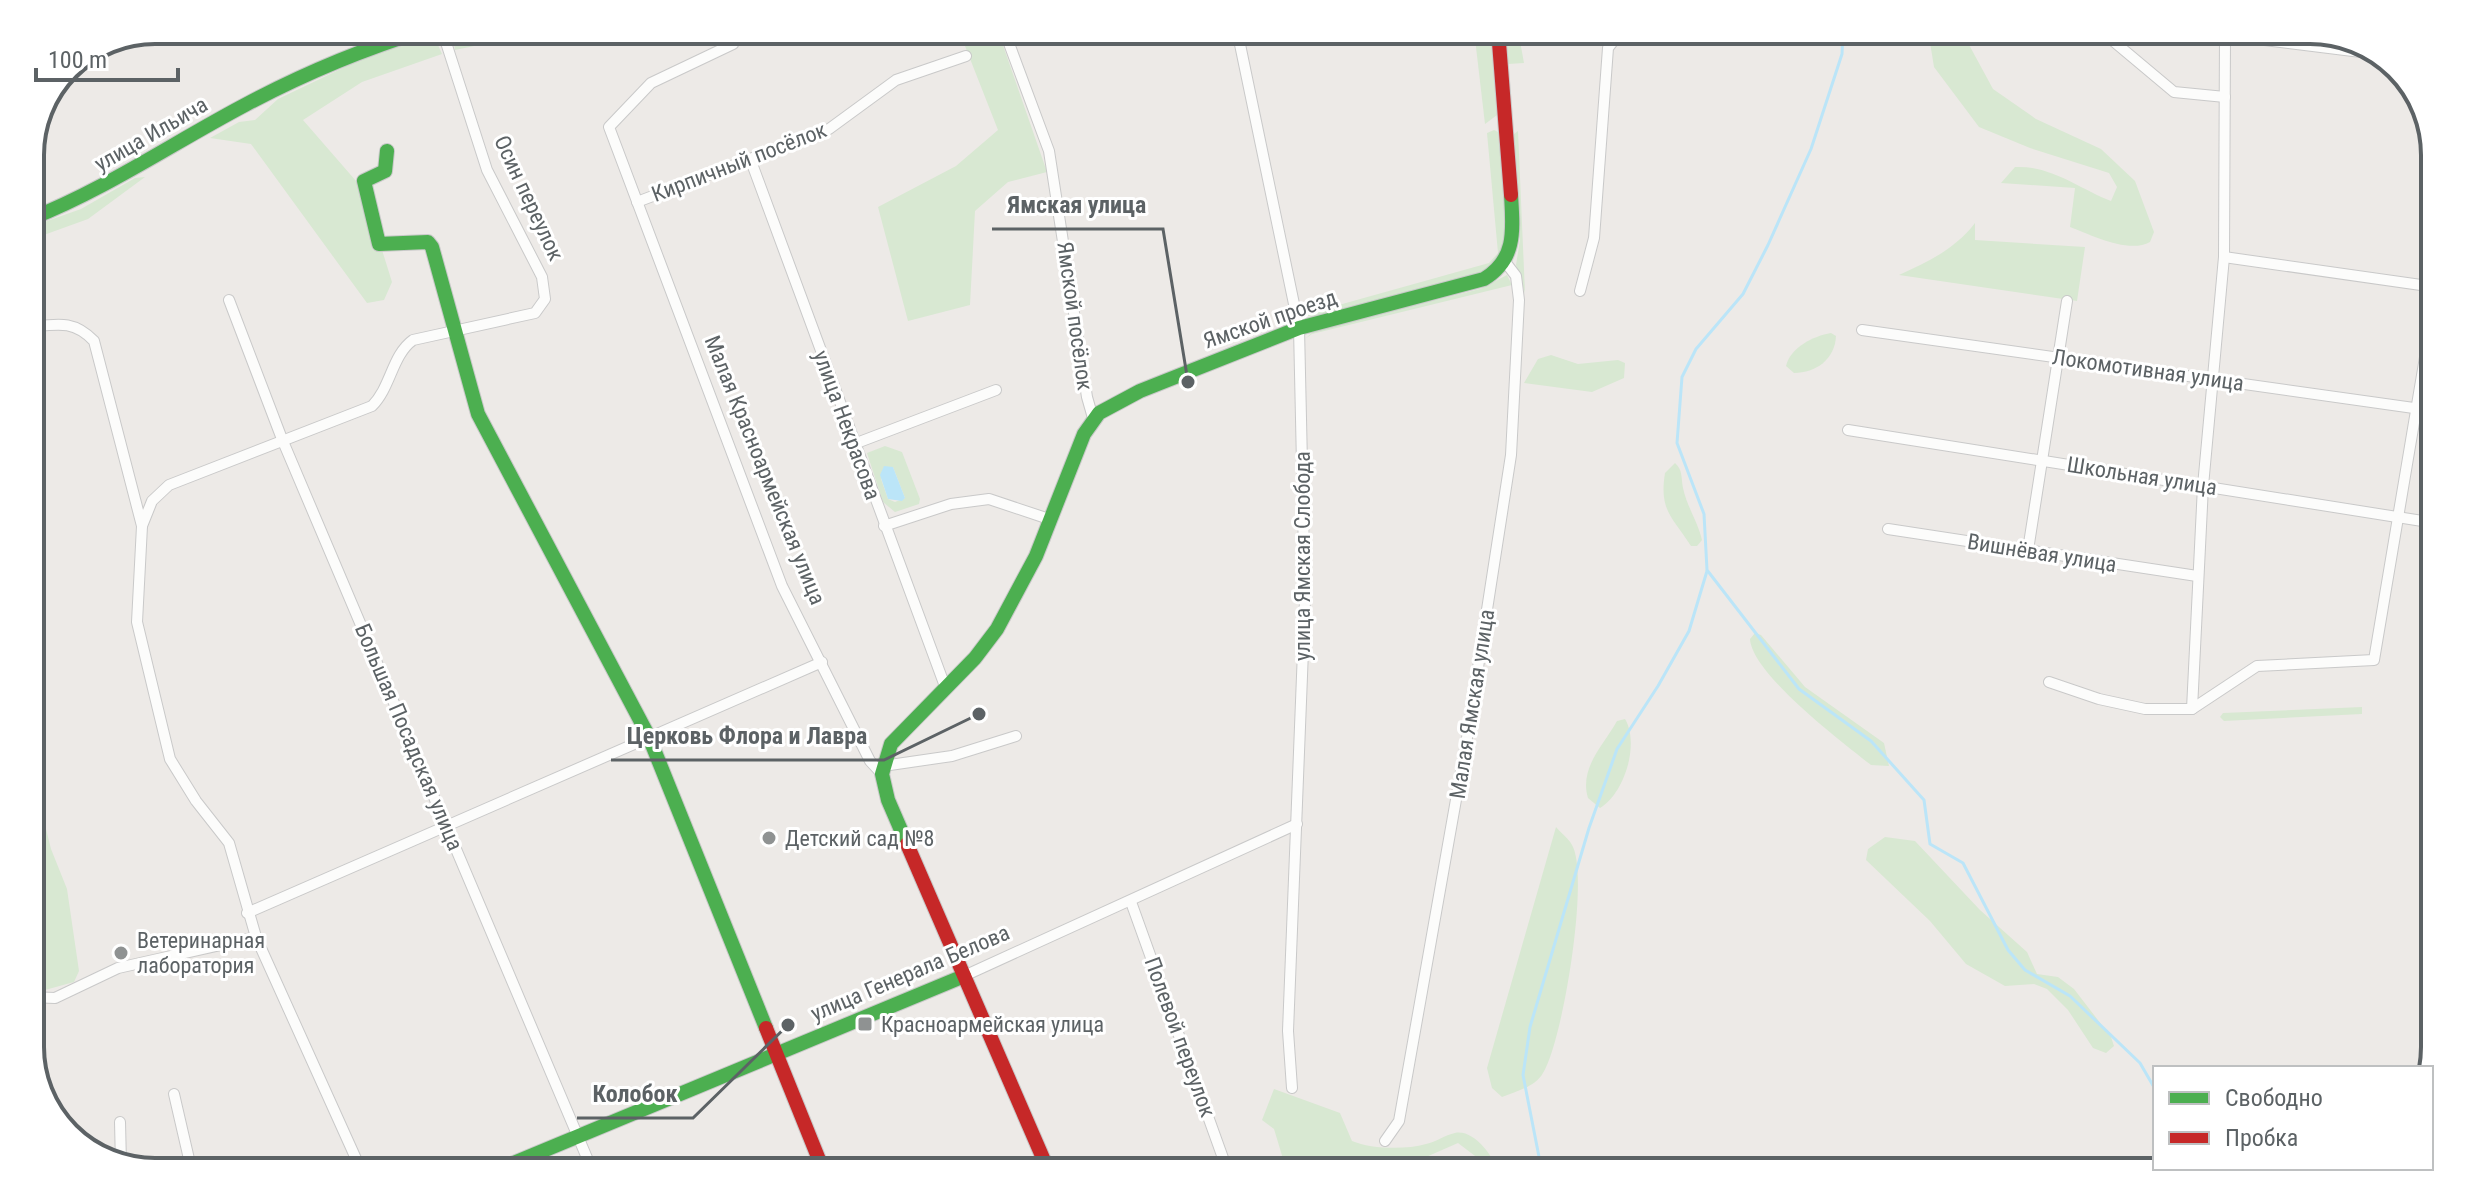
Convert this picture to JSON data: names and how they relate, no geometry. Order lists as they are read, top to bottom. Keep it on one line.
{"streets":{"main road":["улица Ильича","Ямской проезд","Малая Красноармейская улица","улица Генерала Белова"],"street":["Кирпичный посёлок","Осин переулок","Ямской посёлок","Локомотивная улица","улица Некрасова","Школьная улица","Вишнёвая улица","улица Ямская Слобода","Малая Ямская улица","Большая Посадская улица","Полевой переулок"]},"crossings":[["Кирпичный посёлок","улица Некрасова"],["Кирпичный посёлок","Малая Красноармейская улица"],["Осин переулок","Большая Посадская улица"],["Ямской посёлок","Ямской проезд"],["Ямской проезд","улица Ямская Слобода"],["Ямской проезд","Малая Ямская улица"],["Малая Красноармейская улица","улица Генерала Белова"],["улица Ямская Слобода","улица Генерала Белова"],["Большая Посадская улица","улица Генерала Белова"],["улица Генерала Белова","Полевой переулок"]],"places":{"other":["Ямская улица","Церковь Флора и Лавра","Детский сад №8","Ветеринарная лаборатория","Колобок"],"transit":["Красноармейская улица"]},"legend":["Свободно","Пробка"],"scale_bar":"100 m"}
